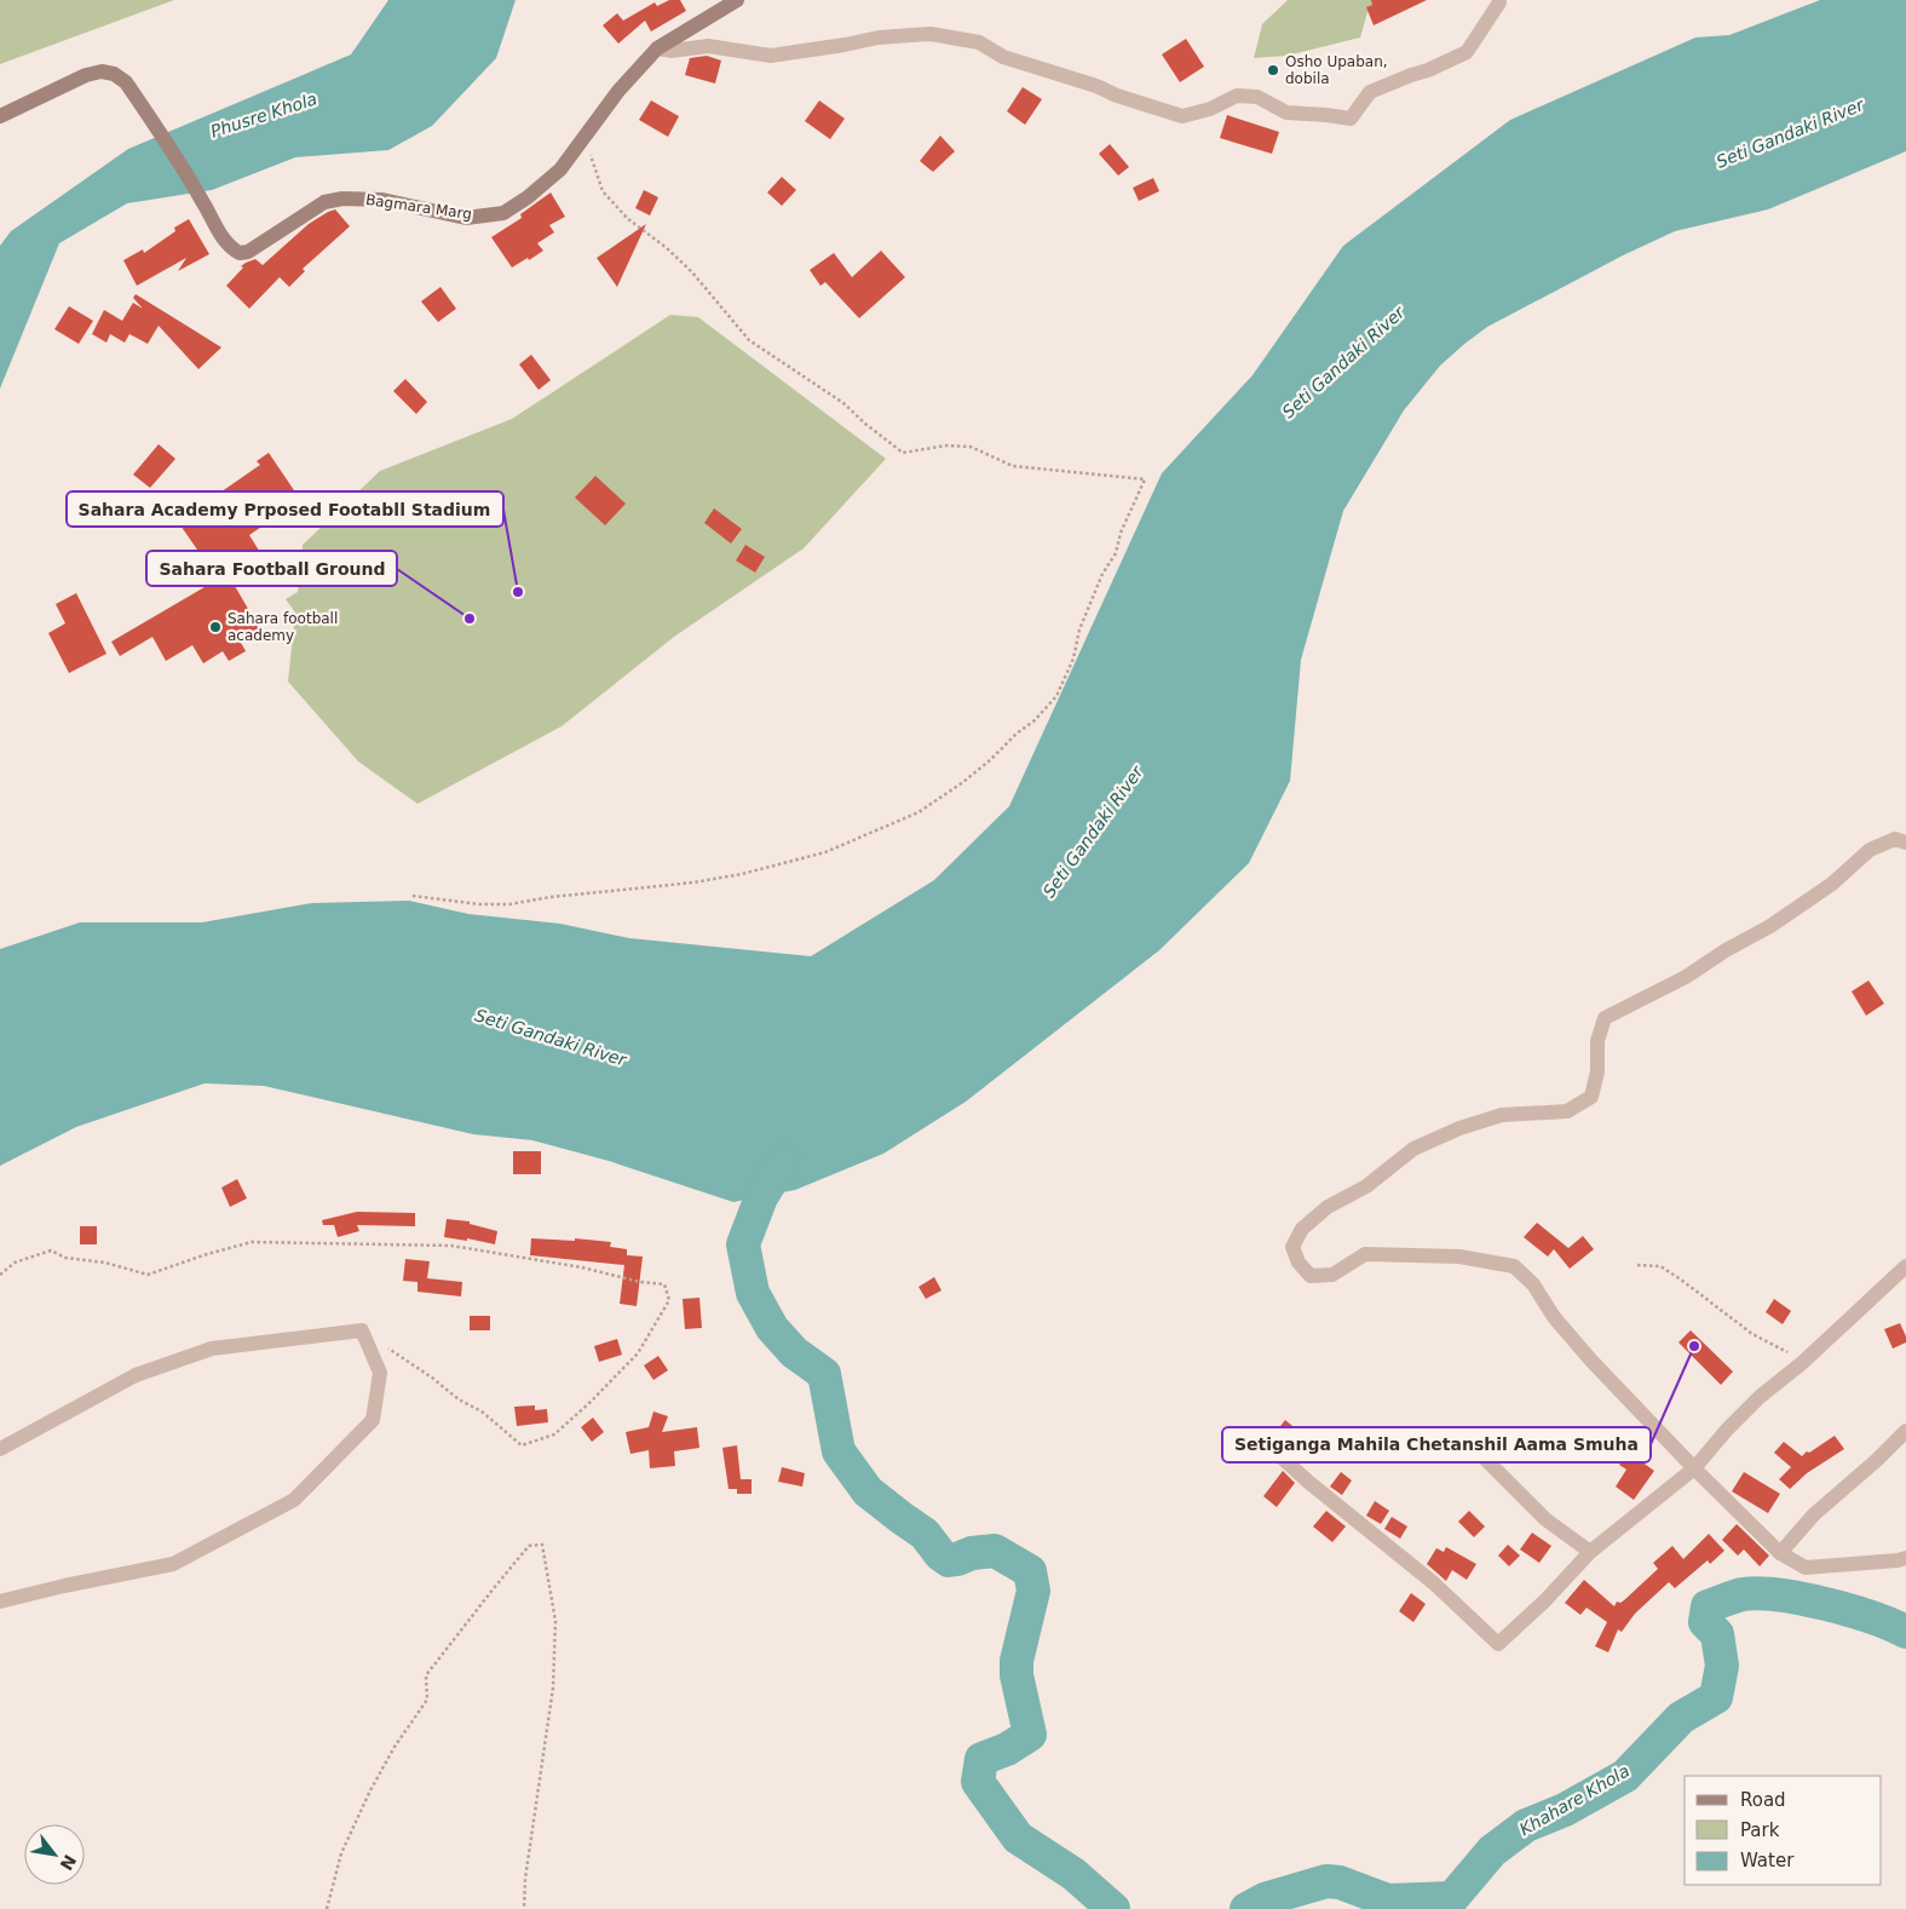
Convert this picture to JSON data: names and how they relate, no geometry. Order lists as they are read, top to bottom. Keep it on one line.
{"streets":{"main road":["Bagmara Marg"]},"water":["Phusre Khola","Seti Gandaki River","Khahare Khola"],"places":["Osho Upaban, dobila","Sahara Academy Prposed Footabll Stadium","Sahara Football Ground","Sahara football academy","Setiganga Mahila Chetanshil Aama Smuha"],"legend":["Road","Park","Water"],"north":"bottom right"}
